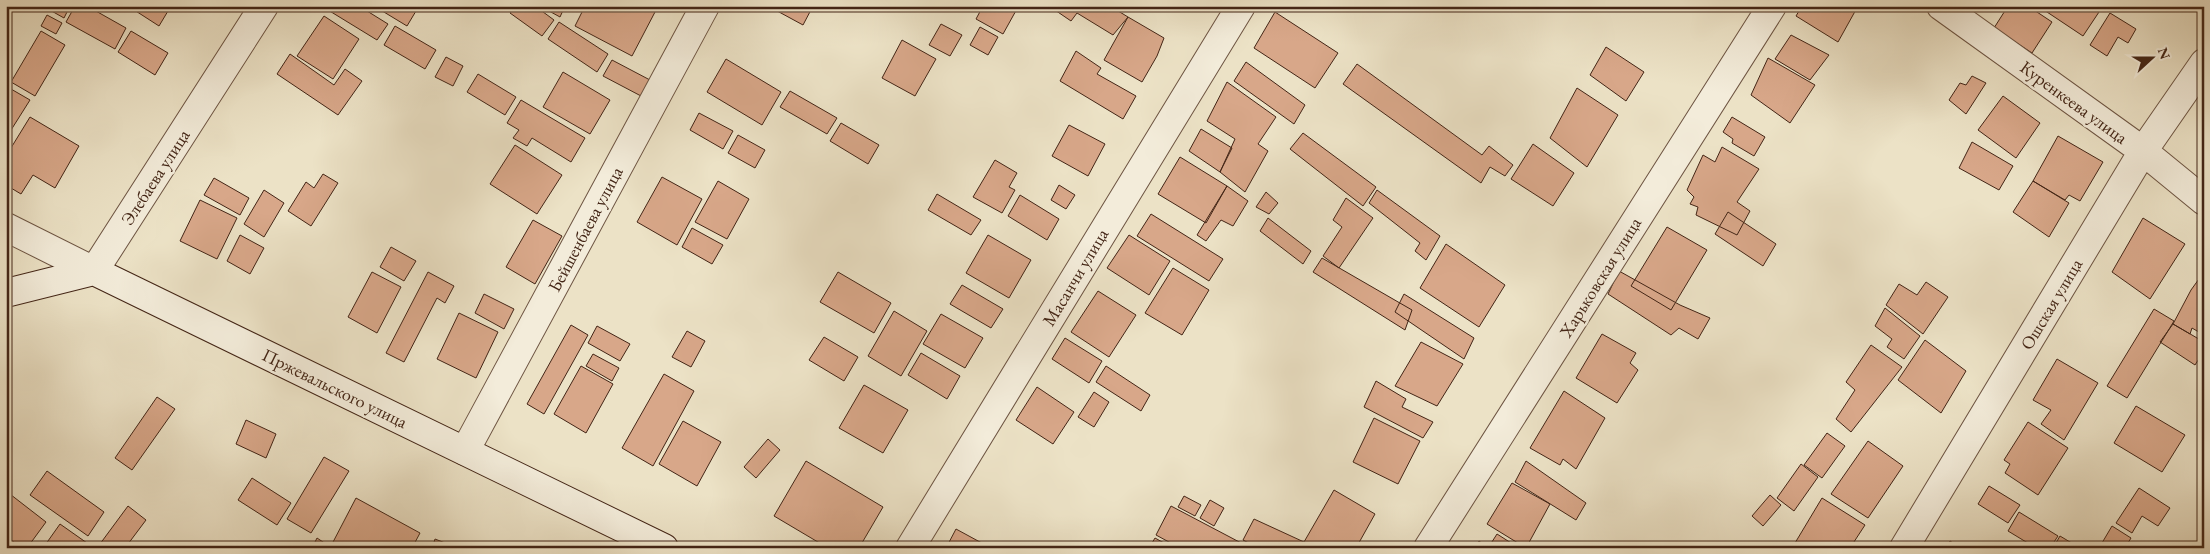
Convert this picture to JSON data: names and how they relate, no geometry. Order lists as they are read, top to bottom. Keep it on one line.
{"streets":{"street":["Куренкеева улица","Элебаева улица","Бейшенбаева улица","Масанчи улица","Харьковская улица","Ошская улица","Пржевальского улица"]},"crossings":[["Куренкеева улица","Ошская улица"],["Элебаева улица","Пржевальского улица"],["Бейшенбаева улица","Пржевальского улица"]],"north":"right"}
